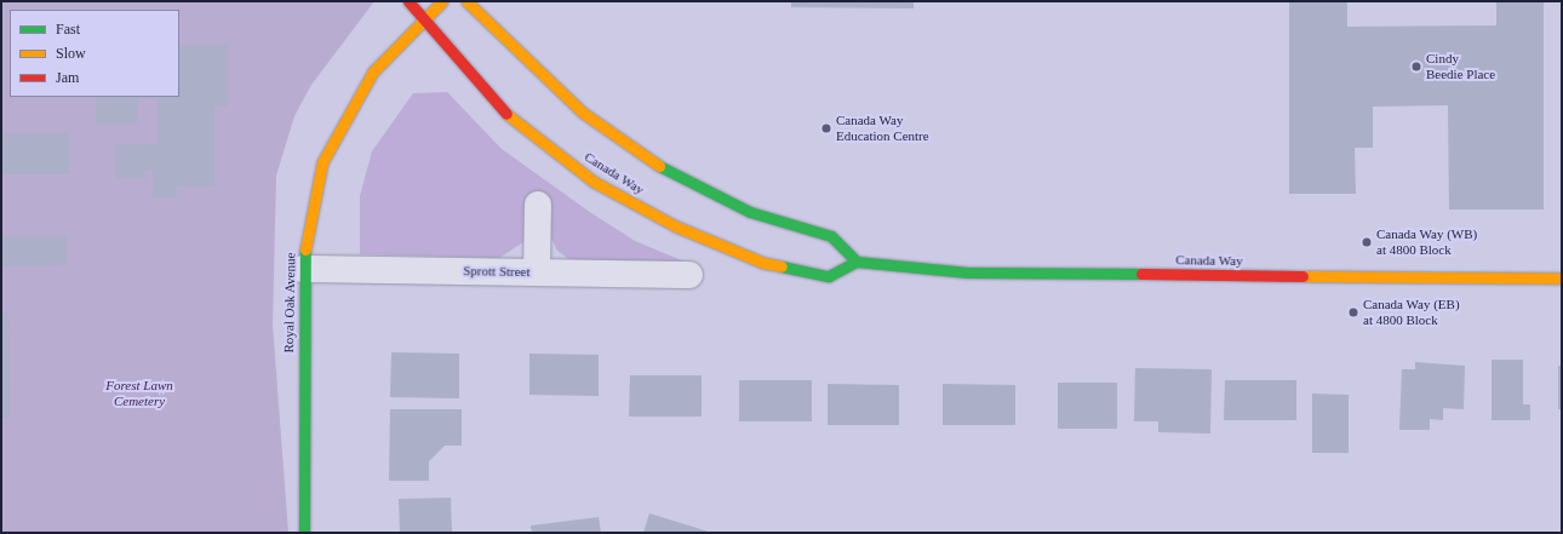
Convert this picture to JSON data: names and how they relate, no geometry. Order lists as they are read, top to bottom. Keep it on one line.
{"streets":{"main road":["Canada Way","Royal Oak Avenue"],"street":["Sprott Street"]},"crossings":[["Canada Way","Royal Oak Avenue"],["Sprott Street","Royal Oak Avenue"]],"parks":["Forest Lawn Cemetery"],"places":["Cindy Beedie Place","Canada Way Education Centre","Canada Way (WB) at 4800 Block","Canada Way (EB) at 4800 Block"],"legend":["Fast","Slow","Jam"]}
